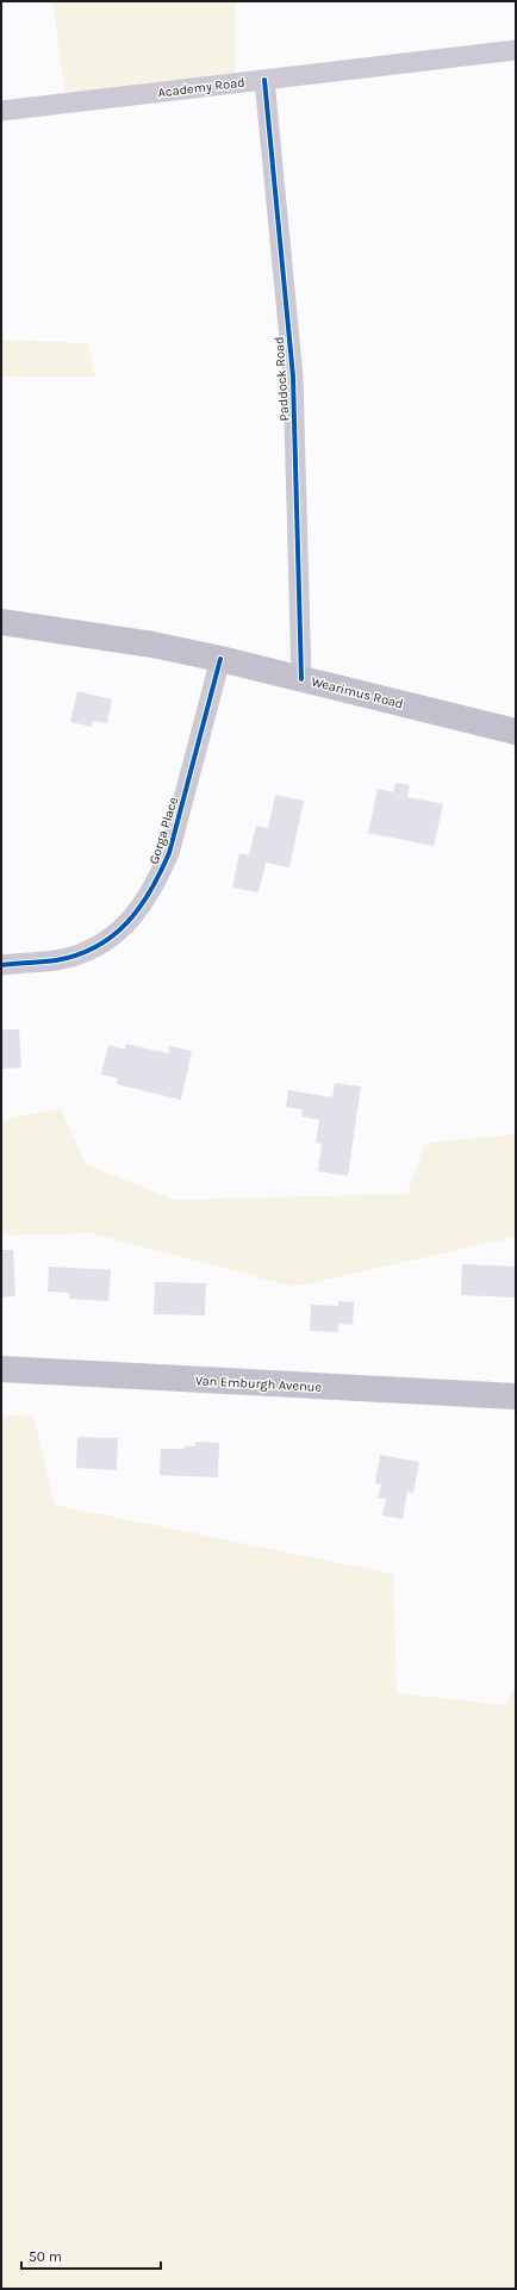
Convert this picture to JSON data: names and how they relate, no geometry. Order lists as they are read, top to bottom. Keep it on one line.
{"streets":{"street":["Academy Road","Paddock Road","Wearimus Road","Gorga Place","Van Emburgh Avenue"]},"crossings":[["Academy Road","Paddock Road"],["Paddock Road","Wearimus Road"],["Wearimus Road","Gorga Place"]],"scale_bar":"50 m"}
